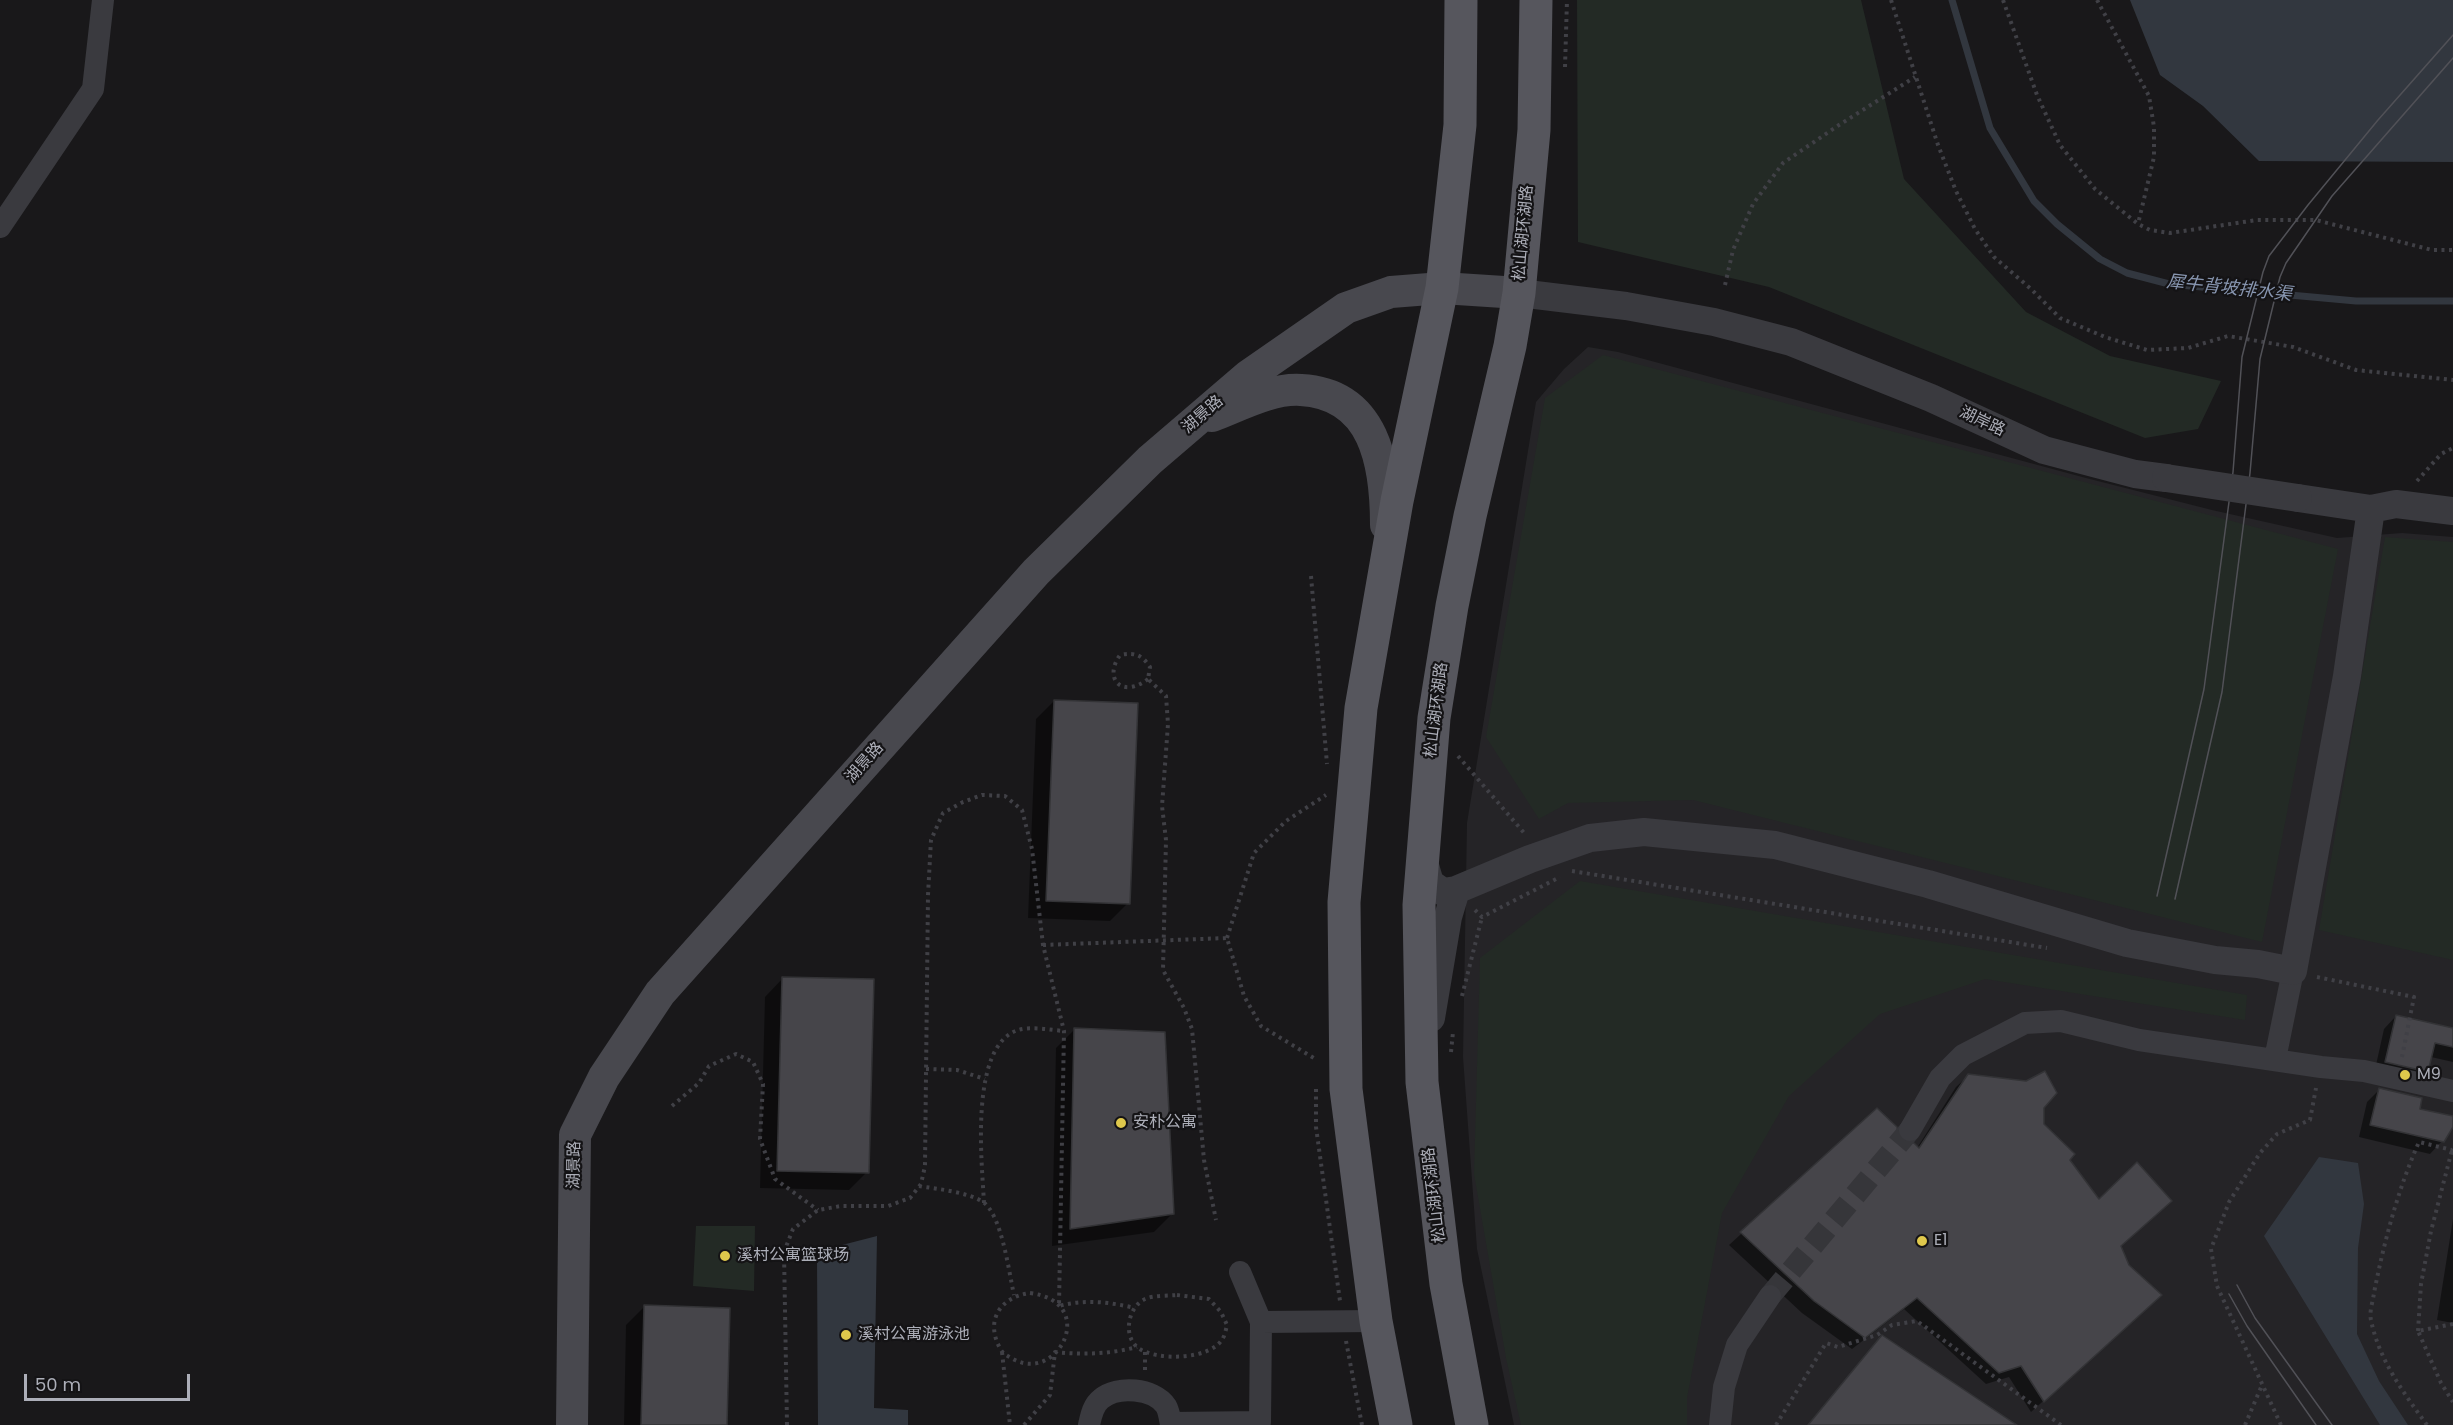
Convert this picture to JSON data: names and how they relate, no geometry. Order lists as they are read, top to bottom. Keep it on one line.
{"streets":{"main road":["松山湖环湖路","湖景路"],"street":["湖岸路"]},"crossings":[["松山湖环湖路","湖景路"],["松山湖环湖路","湖岸路"],["湖景路","湖岸路"]],"water":["犀牛背坡排水渠"],"places":["M9","安朴公寓","E1","溪村公寓篮球场","溪村公寓游泳池"],"scale_bar":"50 m"}
